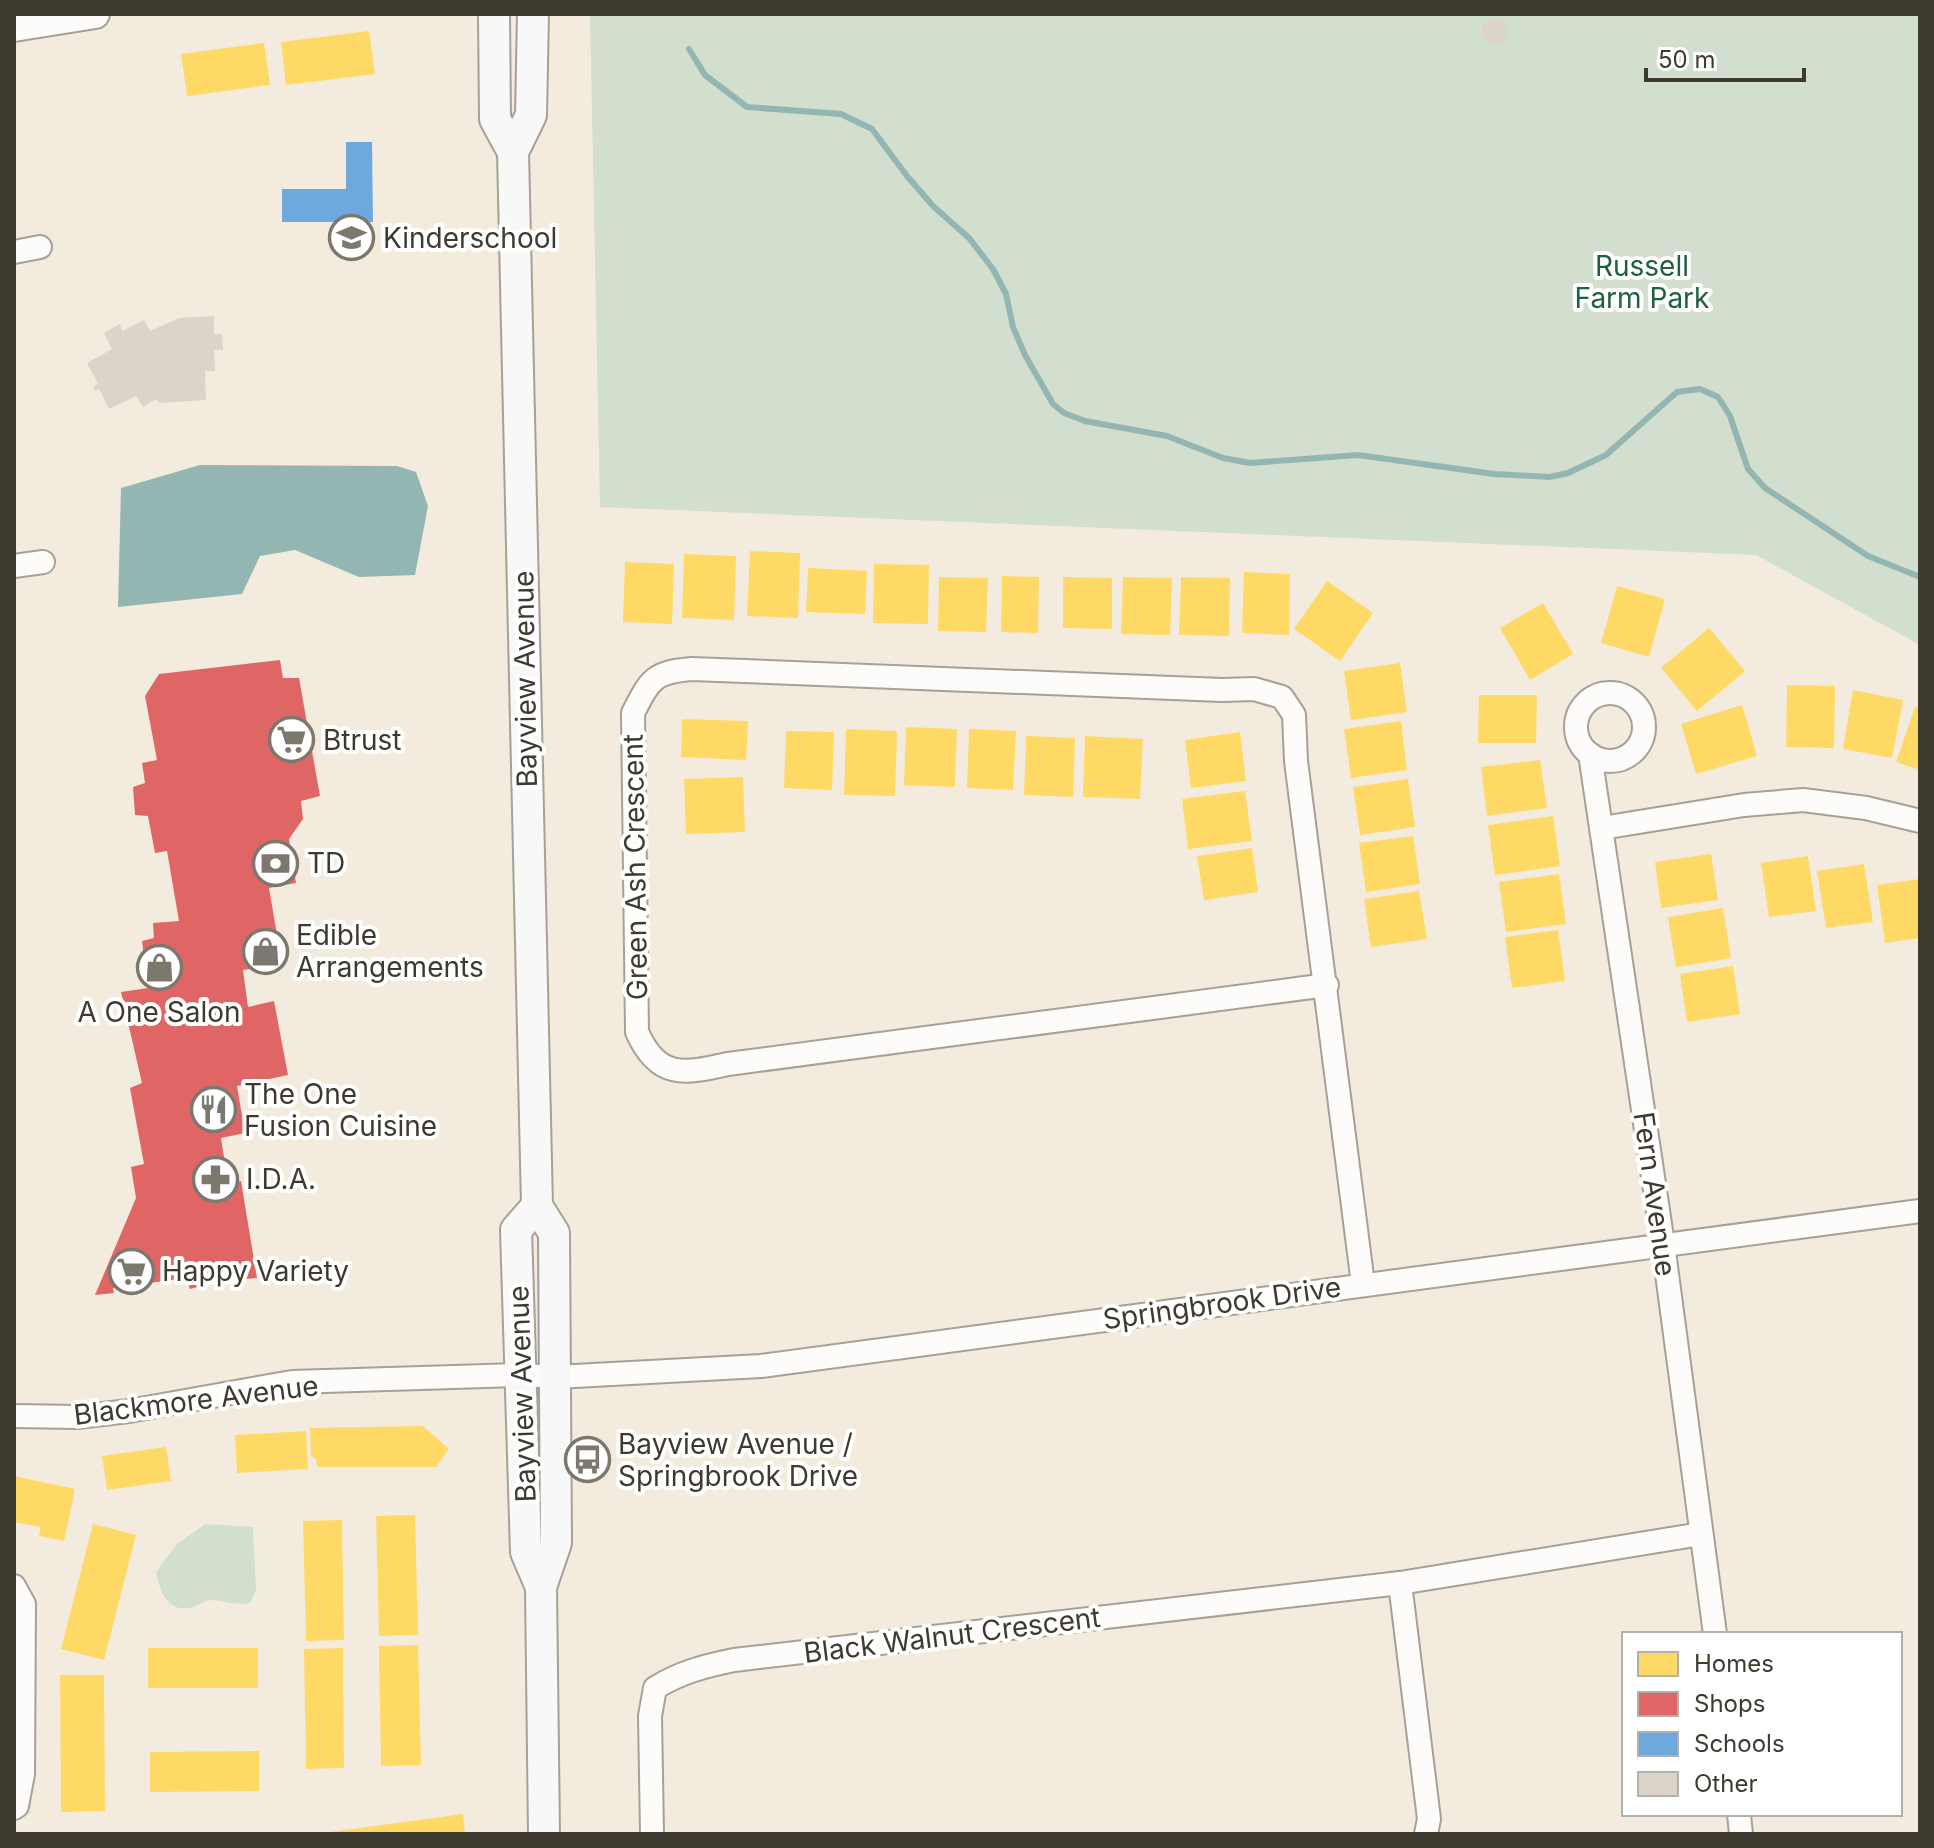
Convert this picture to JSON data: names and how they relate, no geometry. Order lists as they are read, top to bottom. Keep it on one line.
{"streets":{"main road":["Bayview Avenue"],"street":["Green Ash Crescent","Fern Avenue","Springbrook Drive","Blackmore Avenue","Black Walnut Crescent"]},"crossings":[["Bayview Avenue","Springbrook Drive"],["Bayview Avenue","Blackmore Avenue"],["Green Ash Crescent","Springbrook Drive"],["Fern Avenue","Springbrook Drive"],["Fern Avenue","Black Walnut Crescent"],["Springbrook Drive","Blackmore Avenue"]],"parks":["Russell Farm Park"],"places":{"school or university":["Kinderschool"],"supermarket":["Btrust","Happy Variety"],"bank":["TD"],"shop":["Edible Arrangements","A One Salon"],"restaurant":["The One Fusion Cuisine"],"pharmacy":["I.D.A."],"bus stop":["Bayview Avenue / Springbrook Drive"]},"legend":["Homes","Shops","Schools","Other"],"scale_bar":"50 m"}
